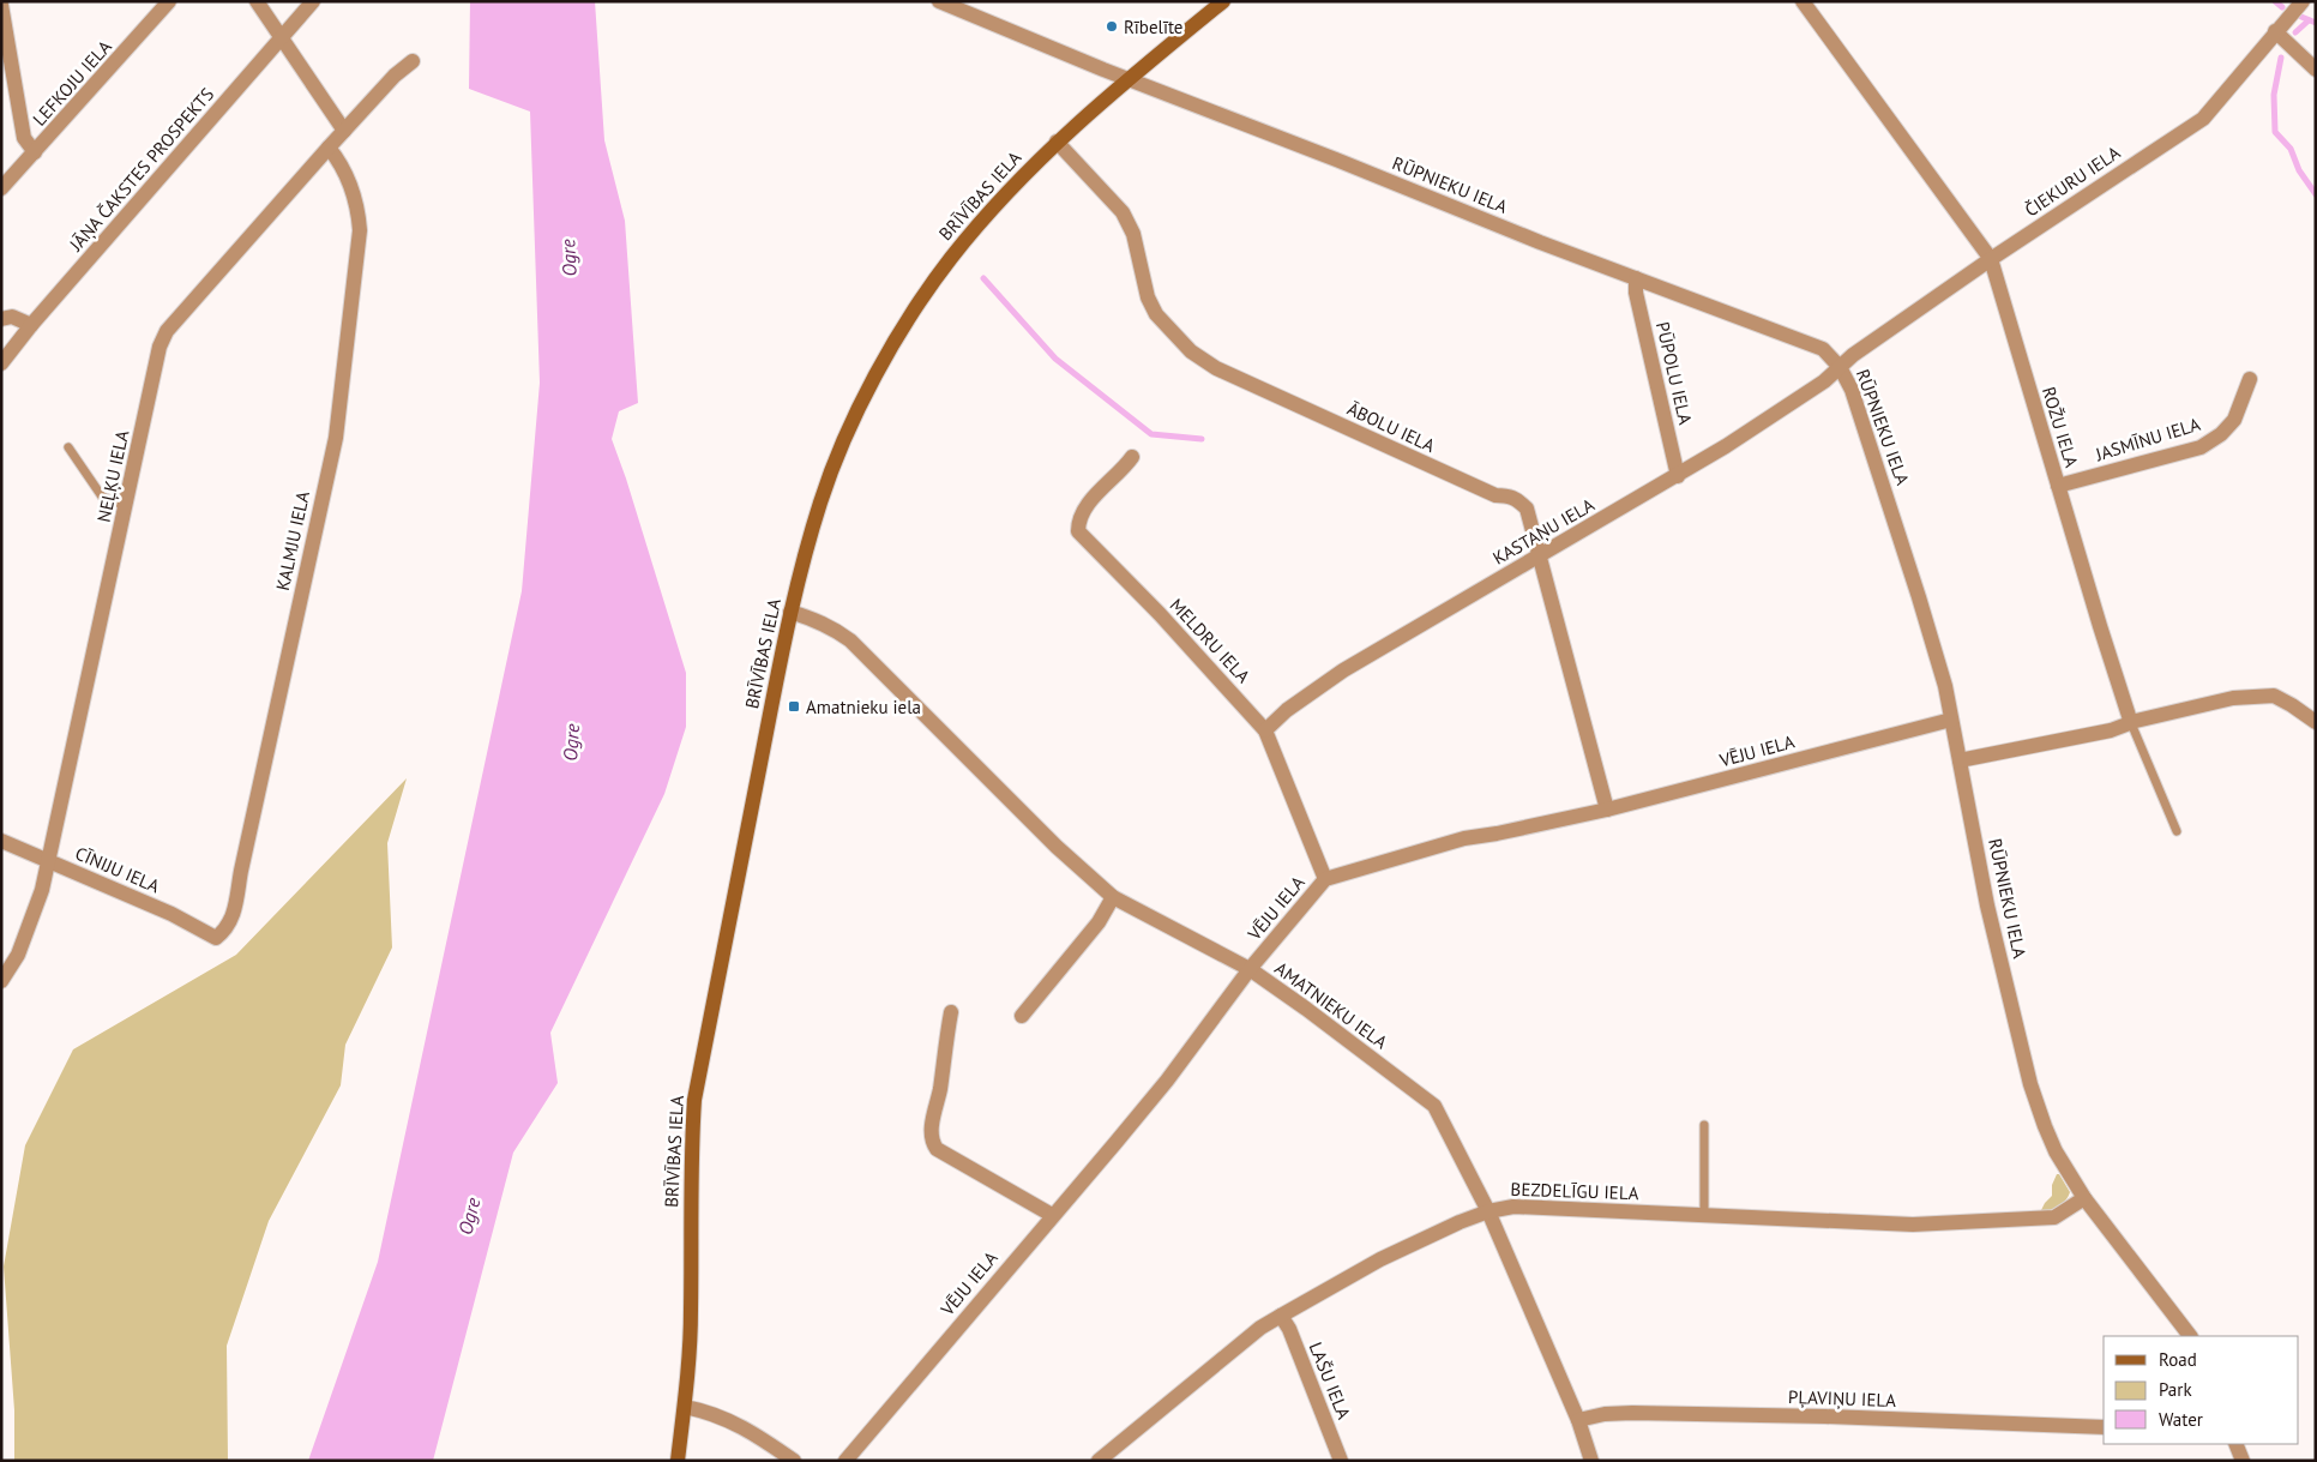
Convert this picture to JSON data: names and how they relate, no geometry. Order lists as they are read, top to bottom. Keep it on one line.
{"streets":{"main road":["BRĪVĪBAS IELA"],"street":["LEFKOJU IELA","JĀŅA ČAKSTES PROSPEKTS","ČIEKURU IELA","RŪPNIEKU IELA","PŪPOLU IELA","ĀBOLU IELA","ROŽU IELA","JASMĪNU IELA","NEĻĶU IELA","KASTAŅU IELA","KALMJU IELA","MELDRU IELA","VĒJU IELA","CĪNIJU IELA","AMATNIEKU IELA","BEZDELĪGU IELA","LAŠU IELA","PĻAVIŅU IELA"]},"crossings":[["ČIEKURU IELA","RŪPNIEKU IELA"],["ČIEKURU IELA","ROŽU IELA"],["ČIEKURU IELA","KASTAŅU IELA"],["RŪPNIEKU IELA","BRĪVĪBAS IELA"],["RŪPNIEKU IELA","PŪPOLU IELA"],["RŪPNIEKU IELA","KASTAŅU IELA"],["RŪPNIEKU IELA","VĒJU IELA"],["RŪPNIEKU IELA","BEZDELĪGU IELA"],["BRĪVĪBAS IELA","ĀBOLU IELA"],["BRĪVĪBAS IELA","AMATNIEKU IELA"],["PŪPOLU IELA","KASTAŅU IELA"],["ĀBOLU IELA","KASTAŅU IELA"],["ĀBOLU IELA","VĒJU IELA"],["ROŽU IELA","JASMĪNU IELA"],["NEĻĶU IELA","KALMJU IELA"],["NEĻĶU IELA","CĪNIJU IELA"],["KASTAŅU IELA","MELDRU IELA"],["KALMJU IELA","CĪNIJU IELA"],["MELDRU IELA","VĒJU IELA"],["VĒJU IELA","AMATNIEKU IELA"],["AMATNIEKU IELA","BEZDELĪGU IELA"],["AMATNIEKU IELA","PĻAVIŅU IELA"],["BEZDELĪGU IELA","LAŠU IELA"]],"water":["Ogre"],"places":{"other":["Rībelīte"],"transit":["Amatnieku iela"]},"legend":["Road","Park","Water"]}
